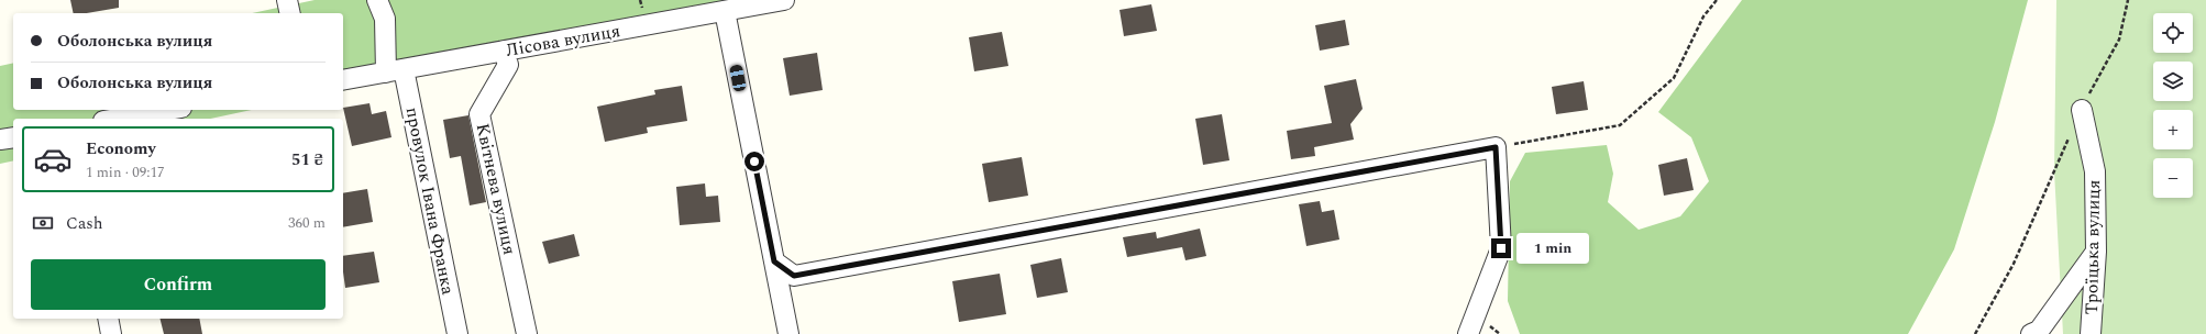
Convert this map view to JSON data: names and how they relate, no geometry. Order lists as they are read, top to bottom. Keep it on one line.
{"streets":{"street":["Лісова вулиця","Квітнева вулиця","провулок Івана Франка","Троїцька вулиця"]},"crossings":[["Лісова вулиця","Квітнева вулиця"],["Лісова вулиця","провулок Івана Франка"]],"page":{"map_buttons":["+","−"],"banner":["Оболонська вулиця","Оболонська вулиця"],"list":[{"name":"Economy","note":"1 min · 09:17","value":"51 ₴"}],"pay":["Cash","360 m"],"bubble":"1 min","buttons":"Confirm"}}
